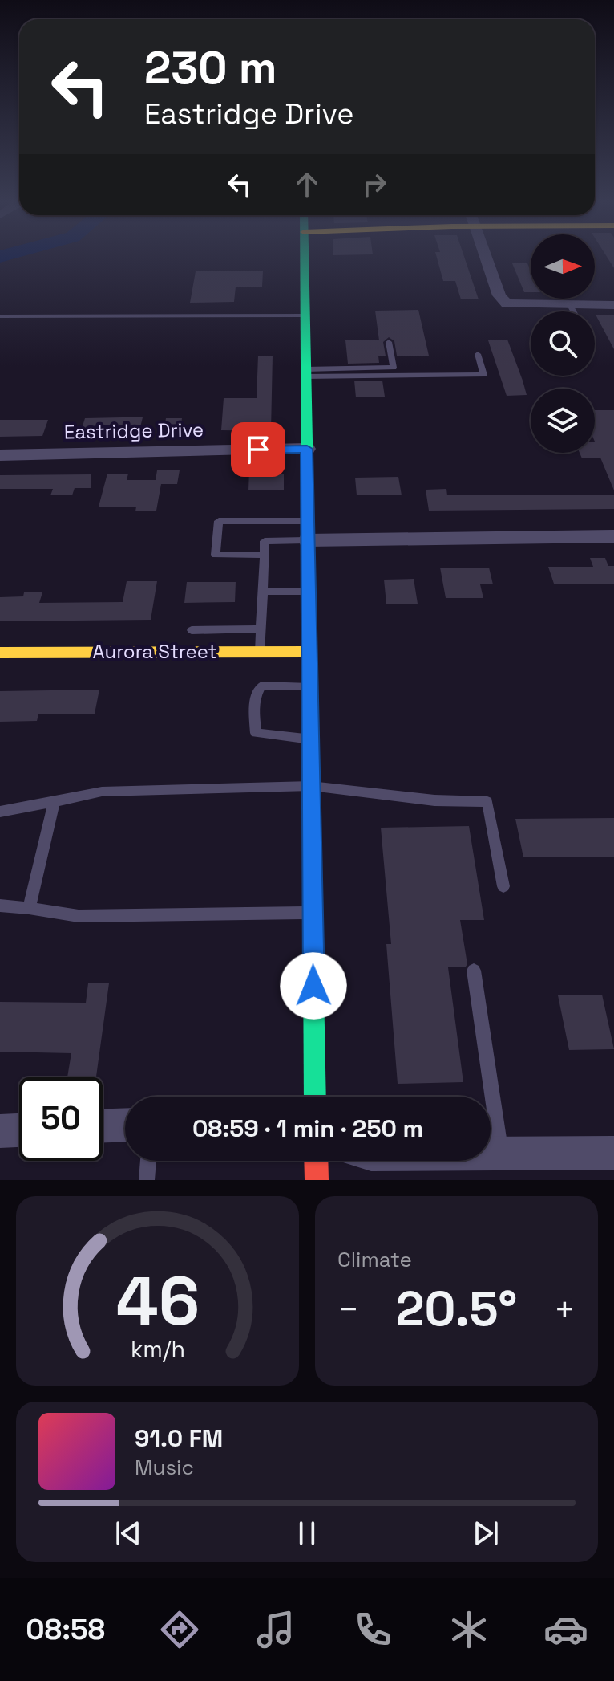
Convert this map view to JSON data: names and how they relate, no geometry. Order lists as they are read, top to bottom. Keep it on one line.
{"streets":{"main road":["Aurora Street"],"street":["Eastridge Drive"]},"north":"right","page":{"turn":["230 m","Eastridge Drive"],"limit":"50","trip":"08:59 · 1 min · 250 m","tile":"Climate","heat":["−","20.5°","+"],"song":["91.0 FM","Music"],"tabs":"08:58","gauge":["46","km/h"]}}
